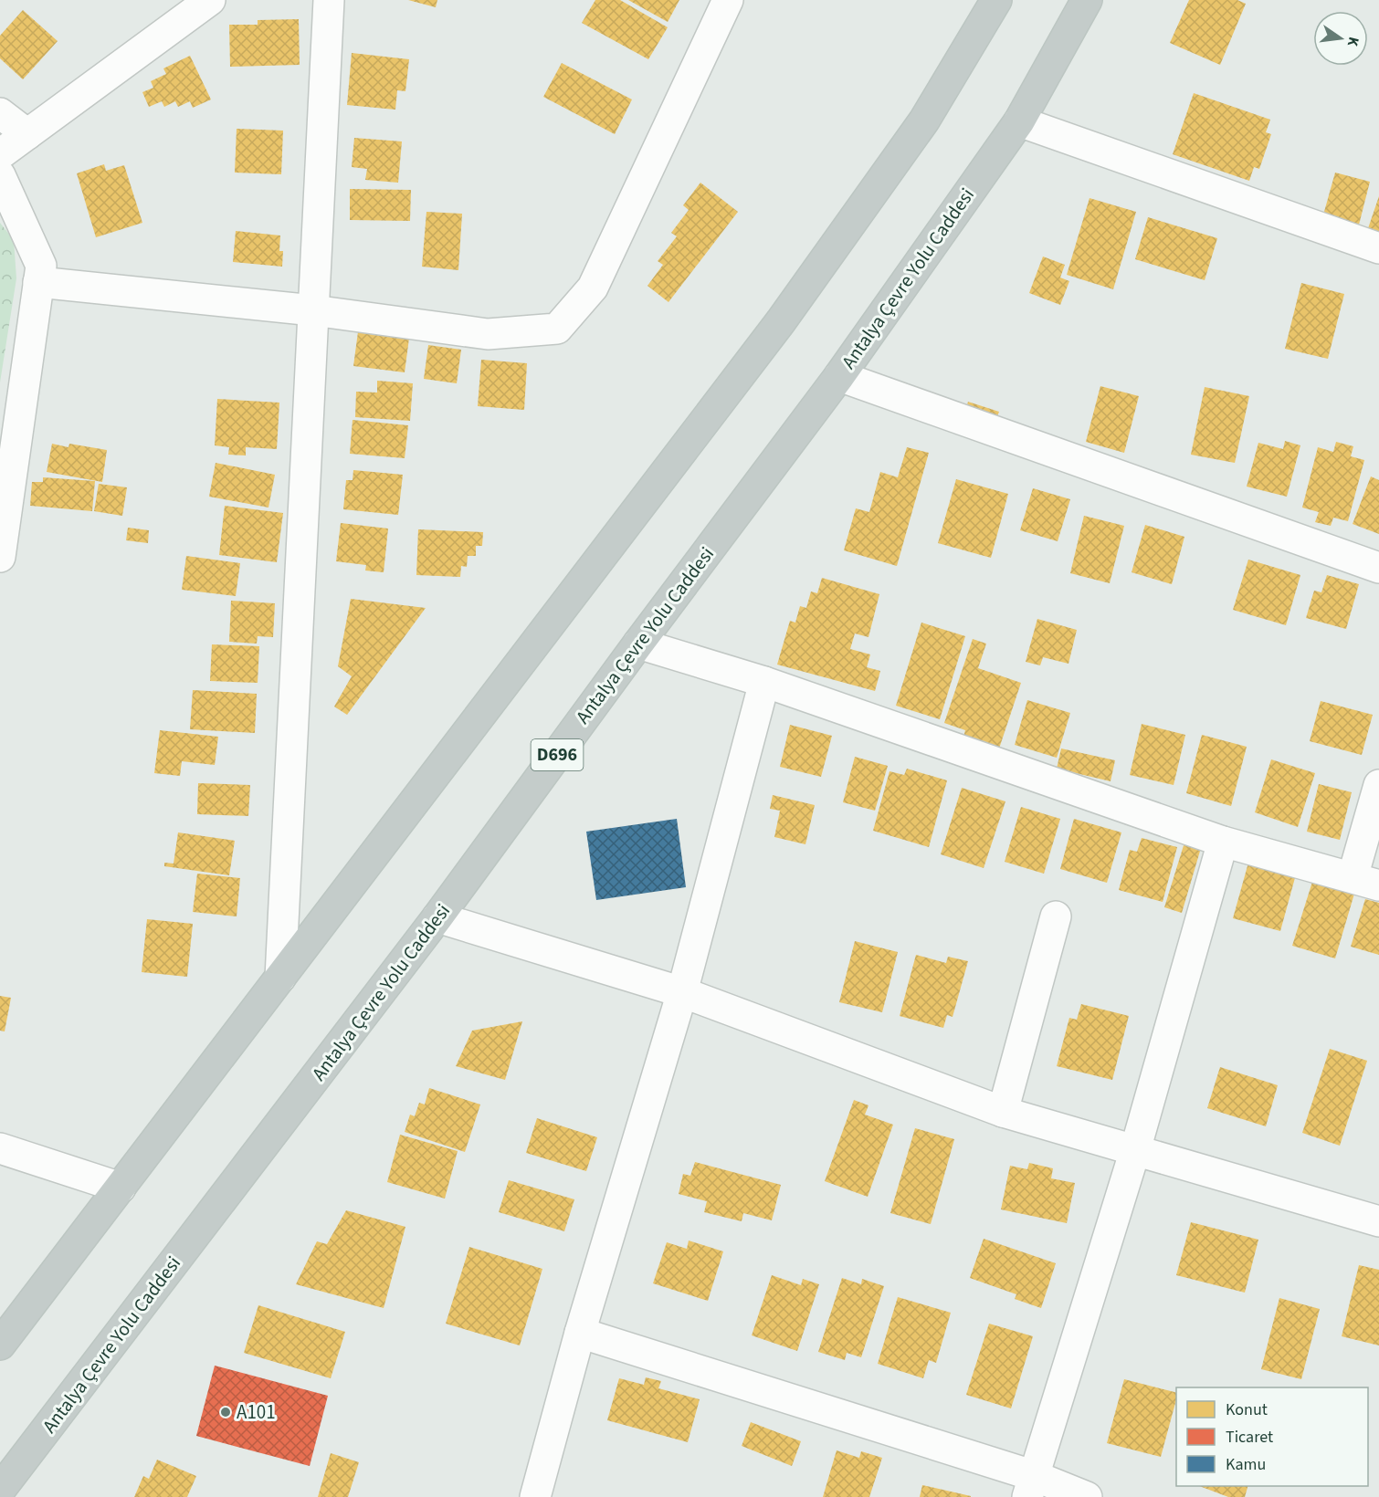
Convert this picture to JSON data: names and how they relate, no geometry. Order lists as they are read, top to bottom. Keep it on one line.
{"streets":{"highway":["Antalya Çevre Yolu Caddesi","D696"]},"places":["A101"],"legend":["Konut","Ticaret","Kamu"],"north":"right"}
